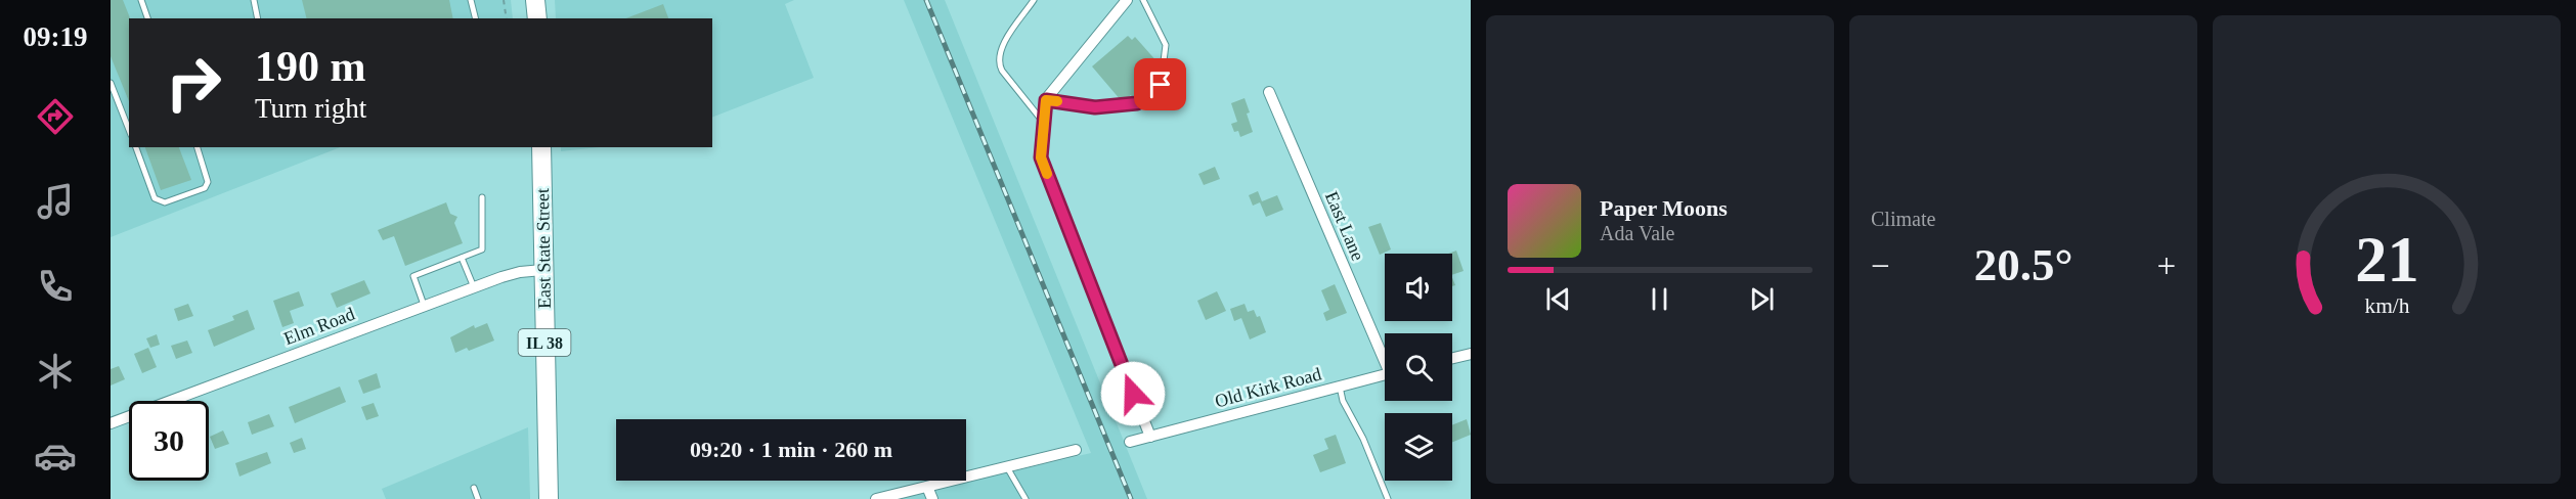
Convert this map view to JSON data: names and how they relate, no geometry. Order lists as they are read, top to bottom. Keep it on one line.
{"streets":{"main road":["East State Street","IL 38"],"street":["East Lane","Elm Road","Old Kirk Road"]},"crossings":[["East State Street","Elm Road"]],"page":{"tabs":"09:19","tile":"Climate","turn":["190 m","Turn right"],"song":["Paper Moons","Ada Vale"],"heat":["−","20.5°","+"],"limit":"30","trip":"09:20 · 1 min · 260 m","gauge":["21","km/h"]}}
